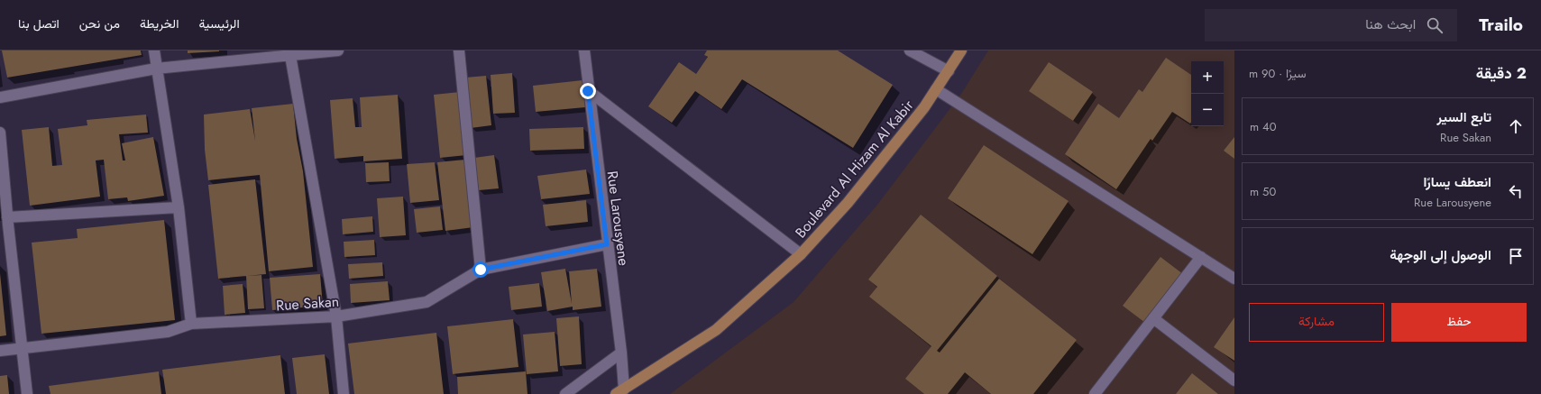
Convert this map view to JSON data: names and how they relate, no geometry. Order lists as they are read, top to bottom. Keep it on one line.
{"streets":{"main road":["Boulevard Al Hizam Al Kabir"],"street":["Rue Larousyene","Rue Sakan"]},"crossings":[["Boulevard Al Hizam Al Kabir","Rue Larousyene"],["Rue Larousyene","Rue Sakan"]],"page":{"header":"Trailo","search":"ابحث هنا","nav":["الرئيسية","الخريطة","من نحن","اتصل بنا"],"heading":["2 دقيقة","سيرًا · 90 m"],"map_buttons":["+","−"],"list":[["تابع السير","Rue Sakan","40 m"],["انعطف يسارًا","Rue Larousyene","50 m"],"الوصول إلى الوجهة"],"buttons":["حفظ","مشاركة"]}}
